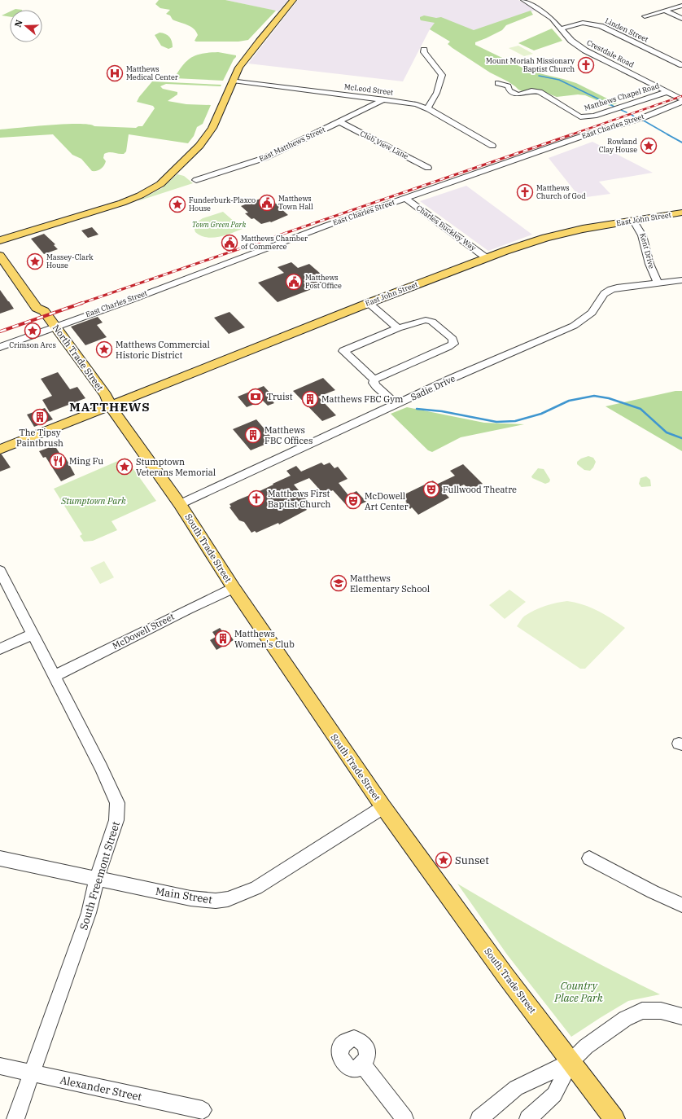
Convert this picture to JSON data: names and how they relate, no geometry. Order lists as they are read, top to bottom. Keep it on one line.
{"streets":{"main road":["East John Street","North Trade Street","South Trade Street"],"street":["Linden Street","Crestdale Road","McLeod Street","Matthews Chapel Road","East Charles Street","East Matthews Street","Club View Lane","Charles Buckley Way","Kent Drive","Sadie Drive","McDowell Street","South Freemont Street","Main Street","Alexander Street"]},"crossings":[["Linden Street","Crestdale Road"],["Crestdale Road","Matthews Chapel Road"],["Crestdale Road","East Charles Street"],["McLeod Street","East Matthews Street"],["East Charles Street","Charles Buckley Way"],["East Charles Street","North Trade Street"],["East Matthews Street","Club View Lane"],["East John Street","Charles Buckley Way"],["East John Street","Kent Drive"],["East John Street","North Trade Street"],["East John Street","South Trade Street"],["Kent Drive","Sadie Drive"],["North Trade Street","South Trade Street"],["Sadie Drive","South Trade Street"],["South Trade Street","McDowell Street"],["South Trade Street","Main Street"],["McDowell Street","South Freemont Street"],["South Freemont Street","Main Street"],["South Freemont Street","Alexander Street"]],"districts":["MATTHEWS"],"parks":["Town Green Park","Stumptown Park","Country Place Park"],"places":{"church":["Mount Moriah Missionary Baptist Church","Matthews Church of God","Matthews First Baptist Church"],"hospital":["Matthews Medical Center"],"place":["Rowland Clay House","Funderburk-Plaxco House","Massey-Clark House","Crimson Arcs","Matthews Commercial Historic District","Stumptown Veterans Memorial","Sunset"],"public building":["Matthews Town Hall","Matthews Chamber of Commerce","Matthews Post Office"],"bank":["Truist"],"building":["Matthews FBC Gym","The Tipsy Paintbrush","Matthews FBC Offices","Matthews Women's Club"],"restaurant":["Ming Fu"],"theatre":["Fullwood Theatre","McDowell Art Center"],"school or university":["Matthews Elementary School"]},"north":"left"}
